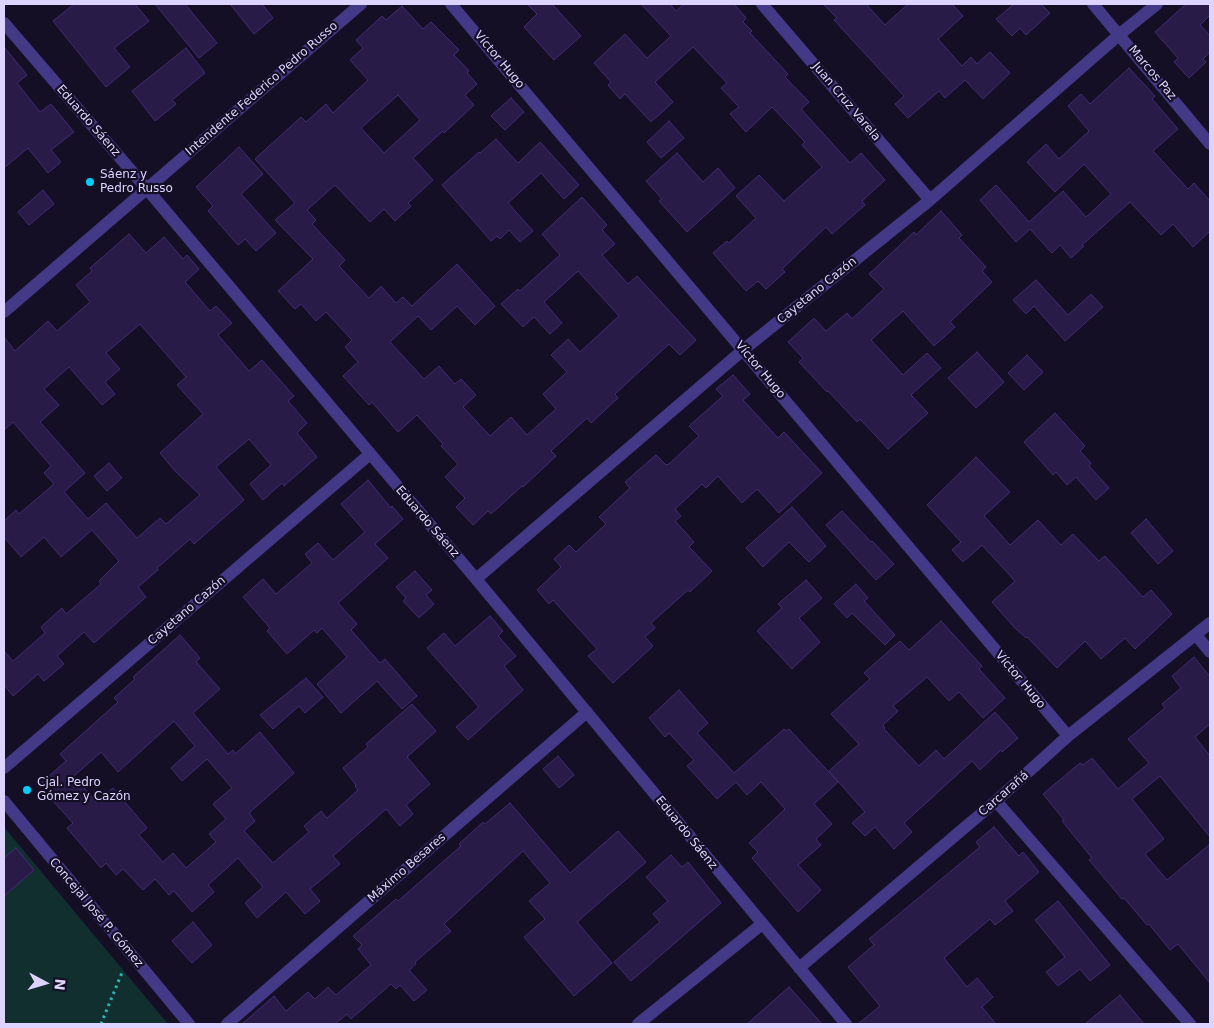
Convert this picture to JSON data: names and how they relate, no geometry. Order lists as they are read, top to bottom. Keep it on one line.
{"streets":{"street":["Víctor Hugo","Marcos Paz","Intendente Federico Pedro Russo","Juan Cruz Varela","Eduardo Sáenz","Cayetano Cazón","Carcarañá","Máximo Besares","Concejal José P. Gómez"]},"crossings":[["Víctor Hugo","Cayetano Cazón"],["Víctor Hugo","Carcarañá"],["Marcos Paz","Cayetano Cazón"],["Intendente Federico Pedro Russo","Eduardo Sáenz"],["Juan Cruz Varela","Cayetano Cazón"],["Eduardo Sáenz","Cayetano Cazón"],["Eduardo Sáenz","Carcarañá"],["Eduardo Sáenz","Máximo Besares"]],"places":["Sáenz y Pedro Russo","Cjal. Pedro Gómez y Cazón"],"north":"right"}
